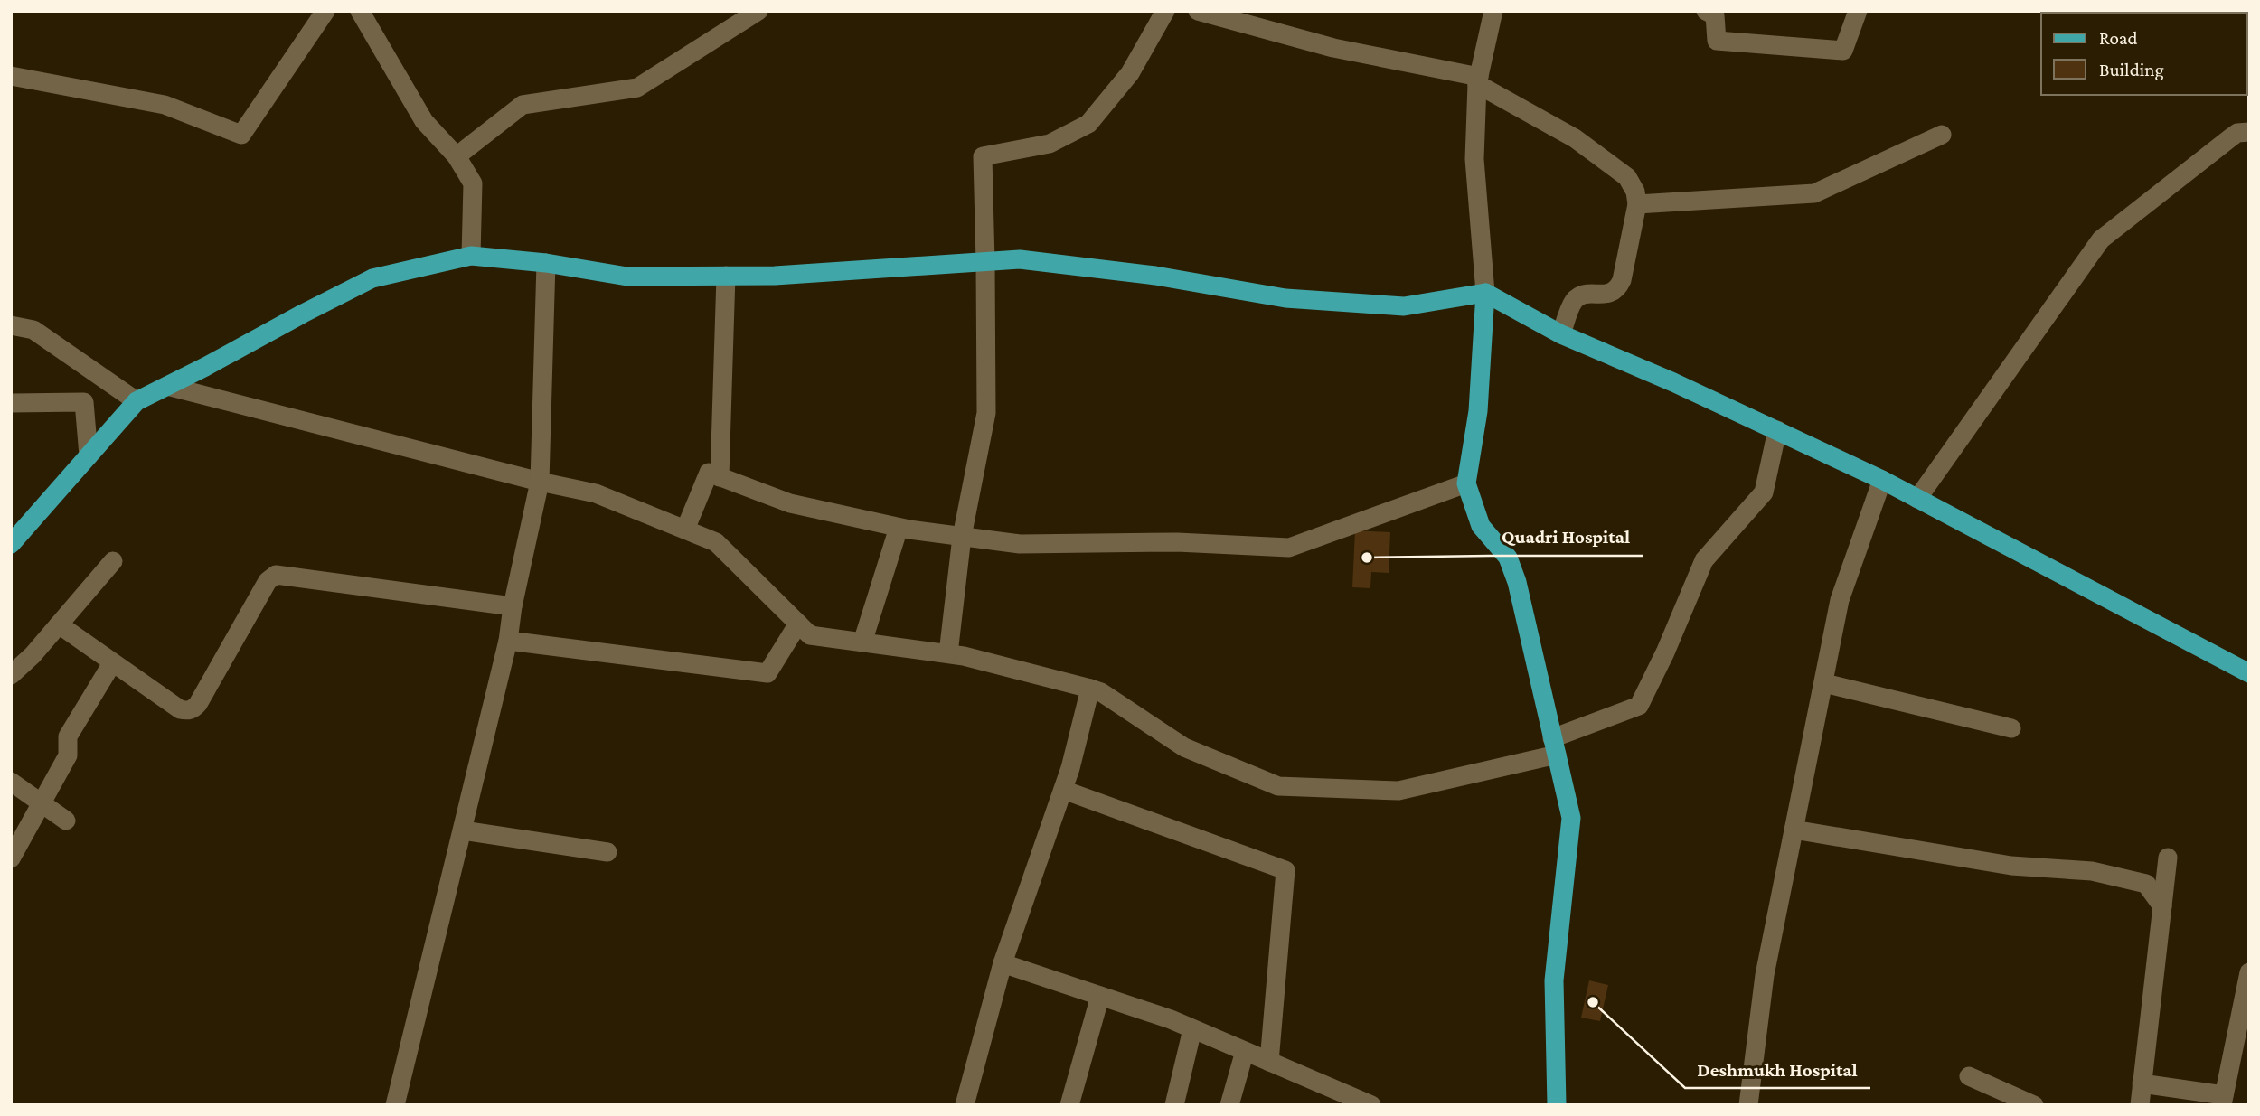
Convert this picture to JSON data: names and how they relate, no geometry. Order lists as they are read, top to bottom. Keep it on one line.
{"places":["Quadri Hospital","Deshmukh Hospital"],"legend":["Road","Building"]}
